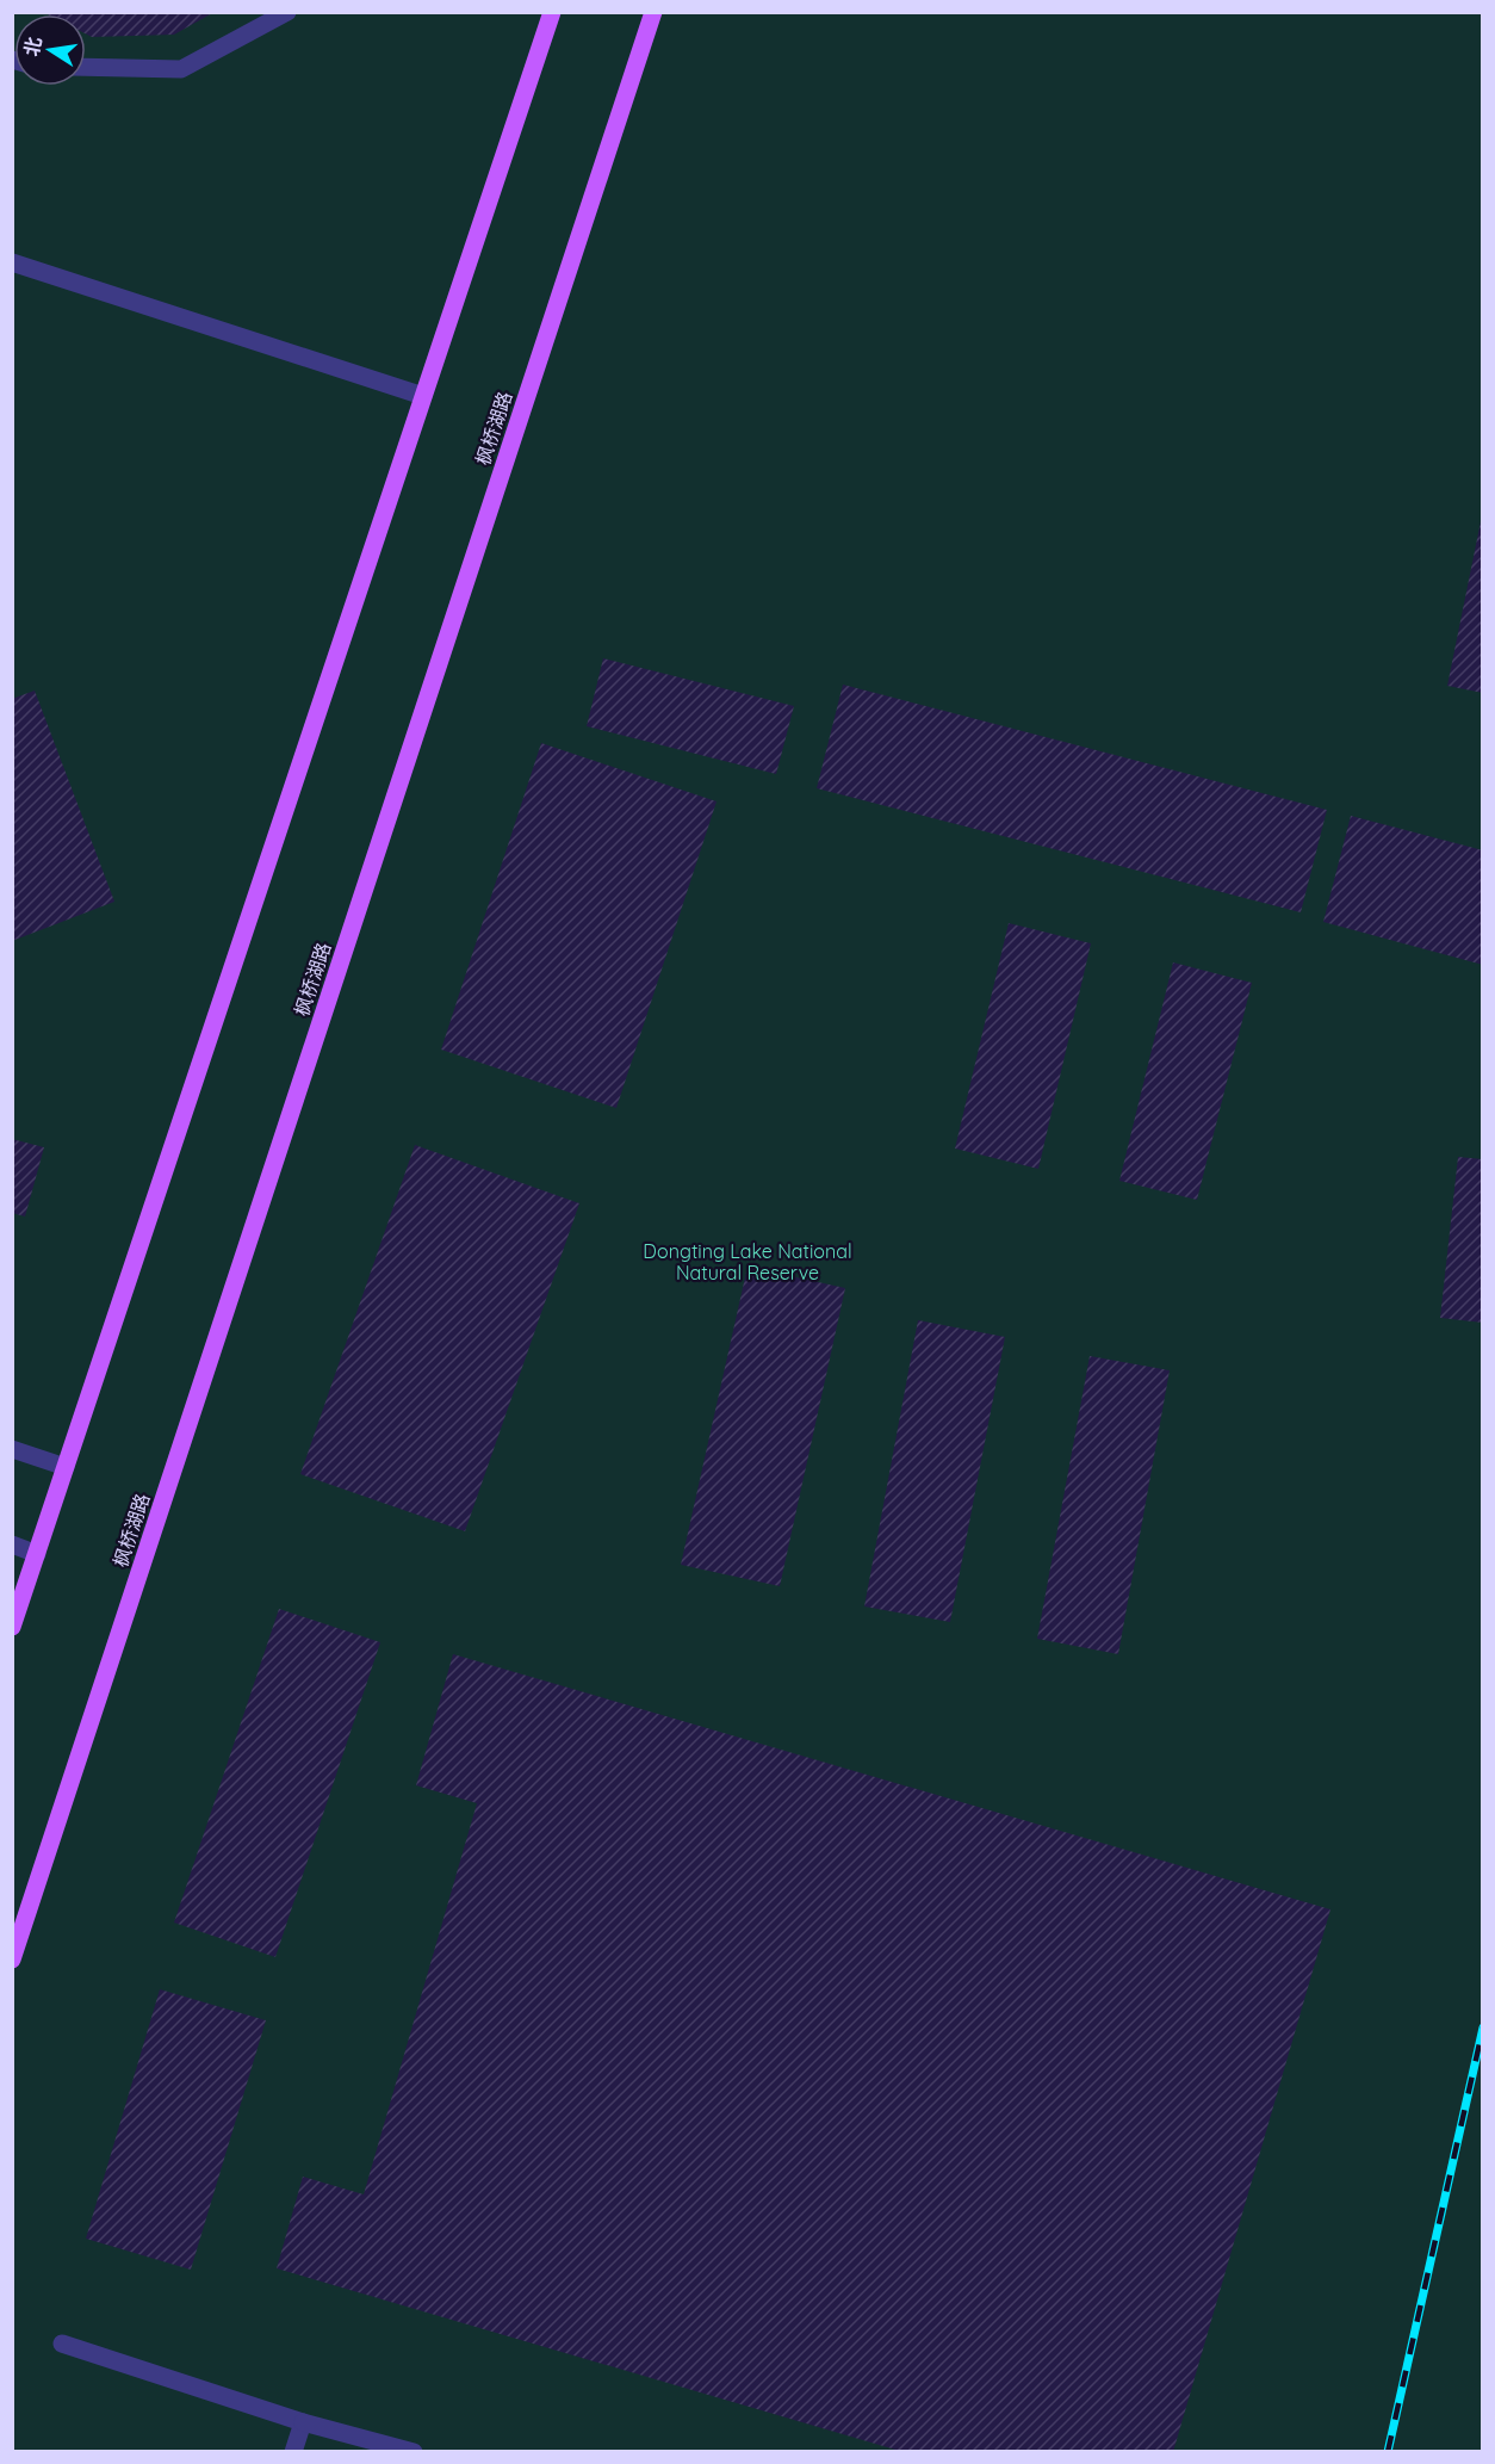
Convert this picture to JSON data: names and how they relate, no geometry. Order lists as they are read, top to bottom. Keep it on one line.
{"streets":{"main road":["枫桥湖路"]},"parks":["Dongting Lake National Natural Reserve"],"north":"left"}
